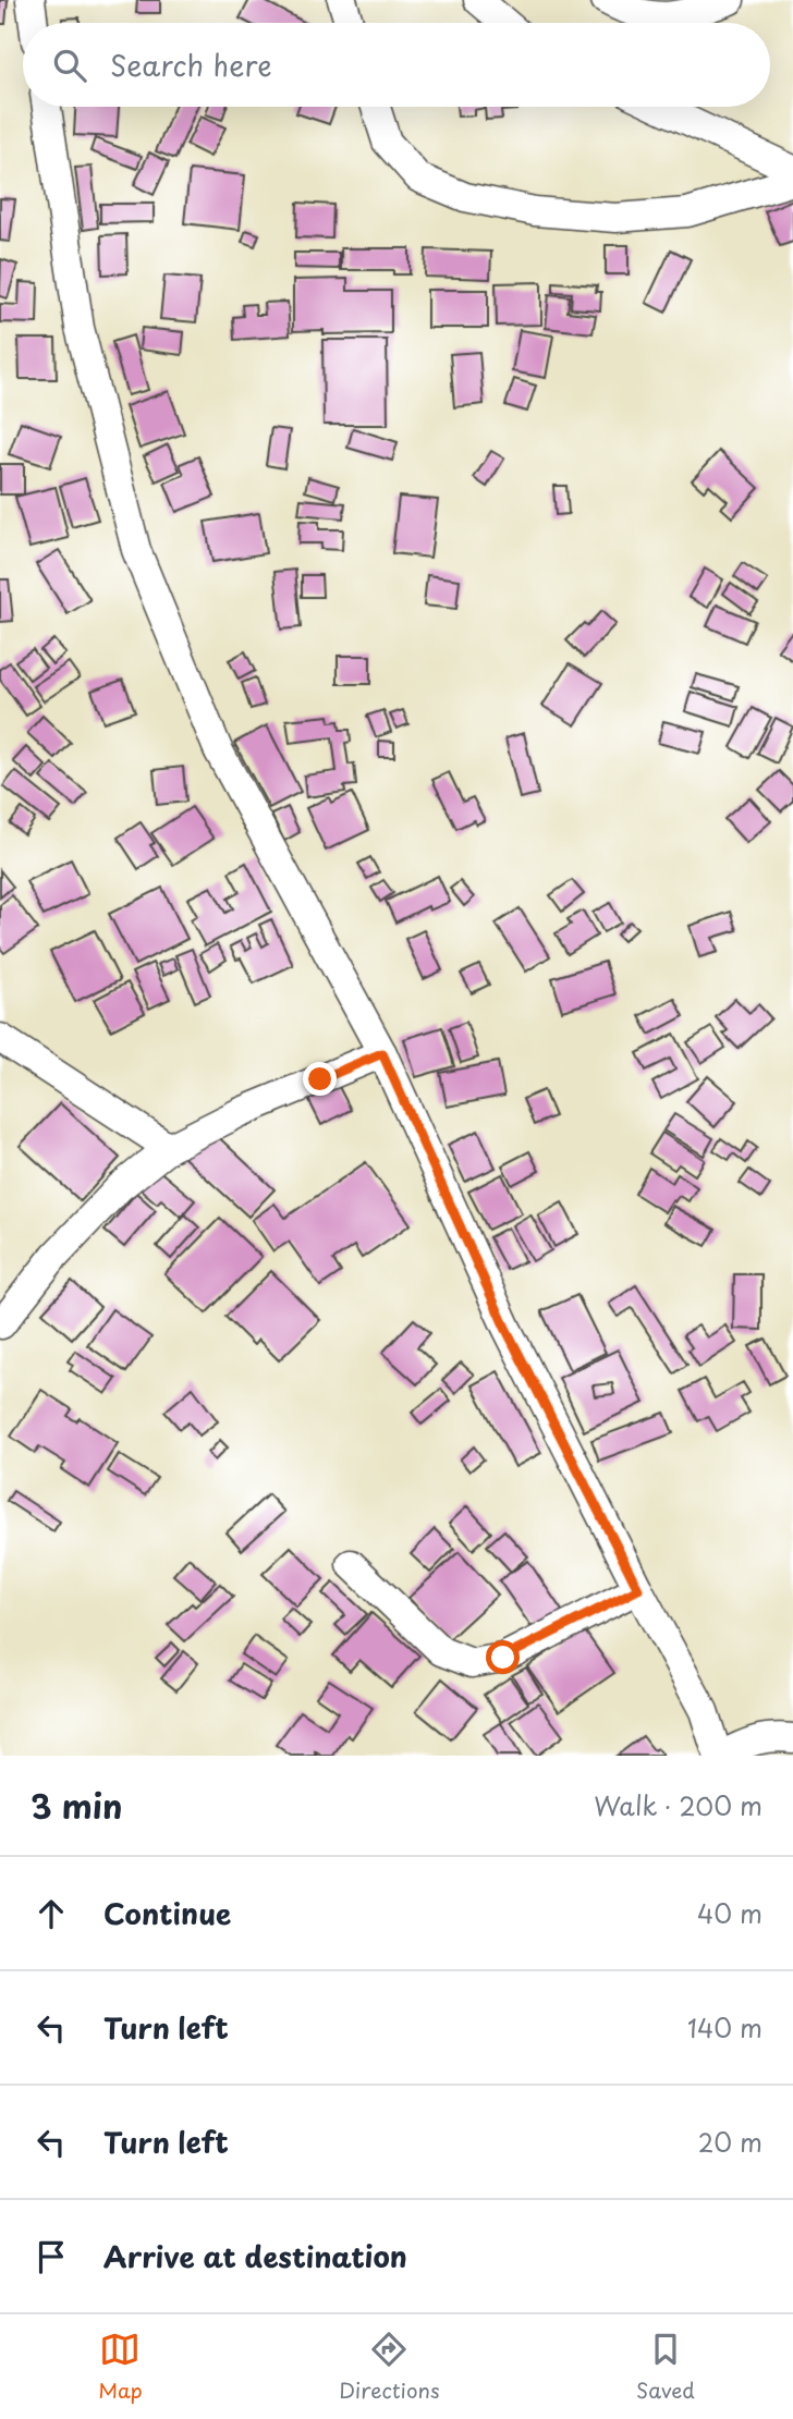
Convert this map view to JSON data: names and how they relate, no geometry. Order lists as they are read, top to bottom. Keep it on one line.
{"page":{"search":"Search here","heading":["3 min","Walk · 200 m"],"list":[["Continue","40 m"],["Turn left","140 m"],["Turn left","20 m"],"Arrive at destination"],"nav":["Map","Directions","Saved"]}}
